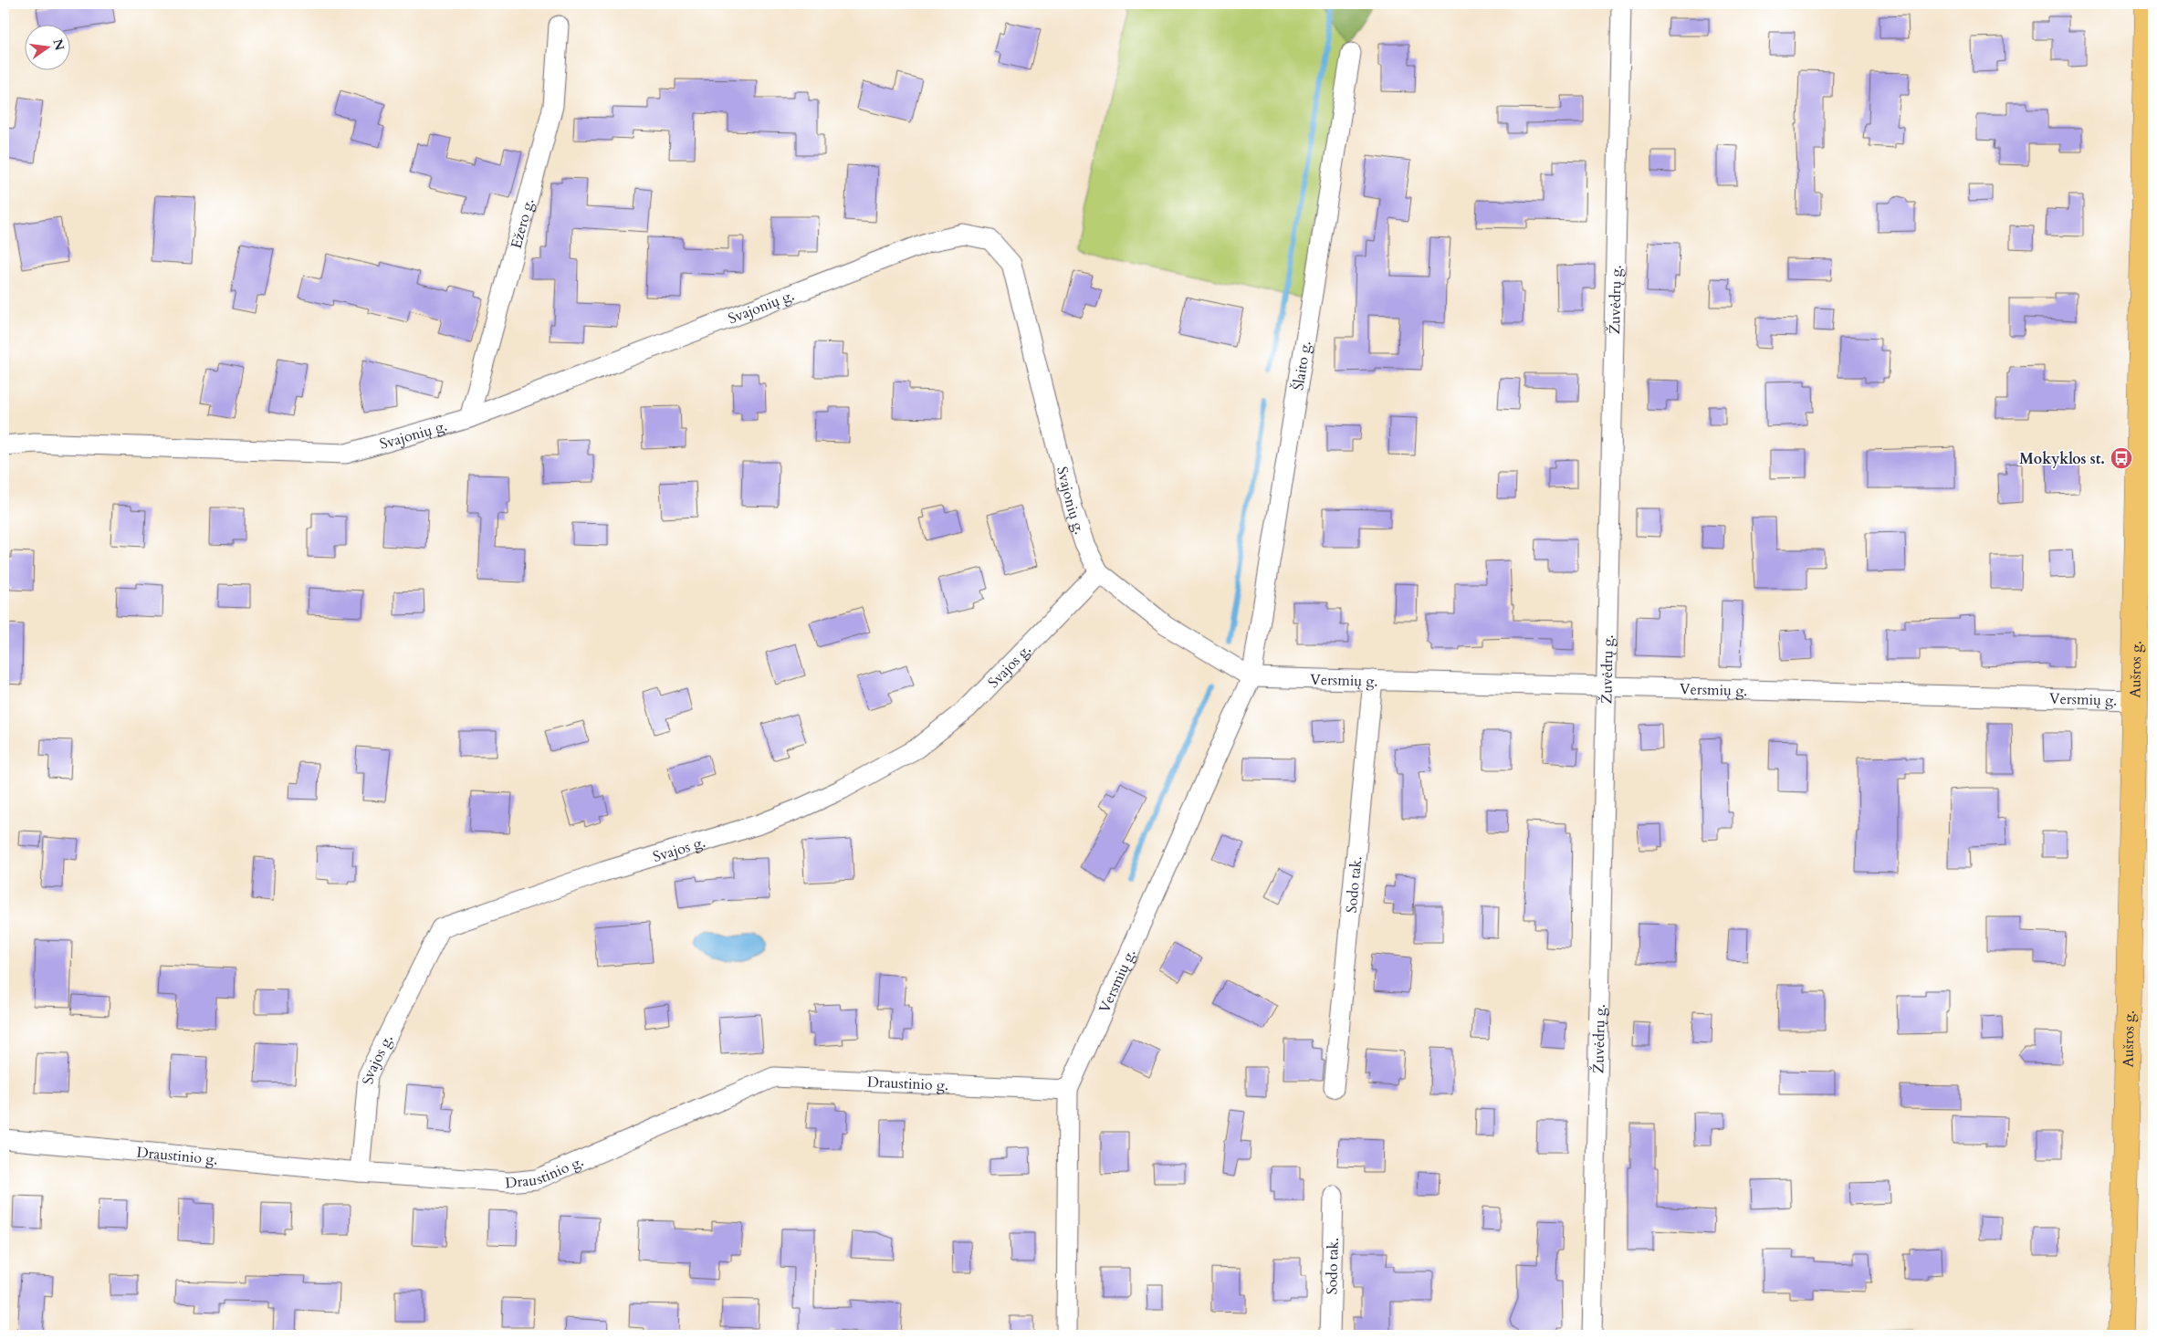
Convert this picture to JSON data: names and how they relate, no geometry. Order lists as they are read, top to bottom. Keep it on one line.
{"streets":{"main road":["Aušros g."],"street":["Ežero g.","Žuvėdrų g.","Svajonių g.","Šlaito g.","Svajos g.","Versmių g.","Sodo tak.","Draustinio g."]},"crossings":[["Ežero g.","Svajonių g."],["Žuvėdrų g.","Versmių g."],["Svajonių g.","Šlaito g."],["Svajonių g.","Svajos g."],["Svajonių g.","Versmių g."],["Šlaito g.","Versmių g."],["Svajos g.","Draustinio g."],["Aušros g.","Versmių g."],["Versmių g.","Sodo tak."],["Versmių g.","Draustinio g."]],"places":{"bus stop":["Mokyklos st."]},"north":"right"}
